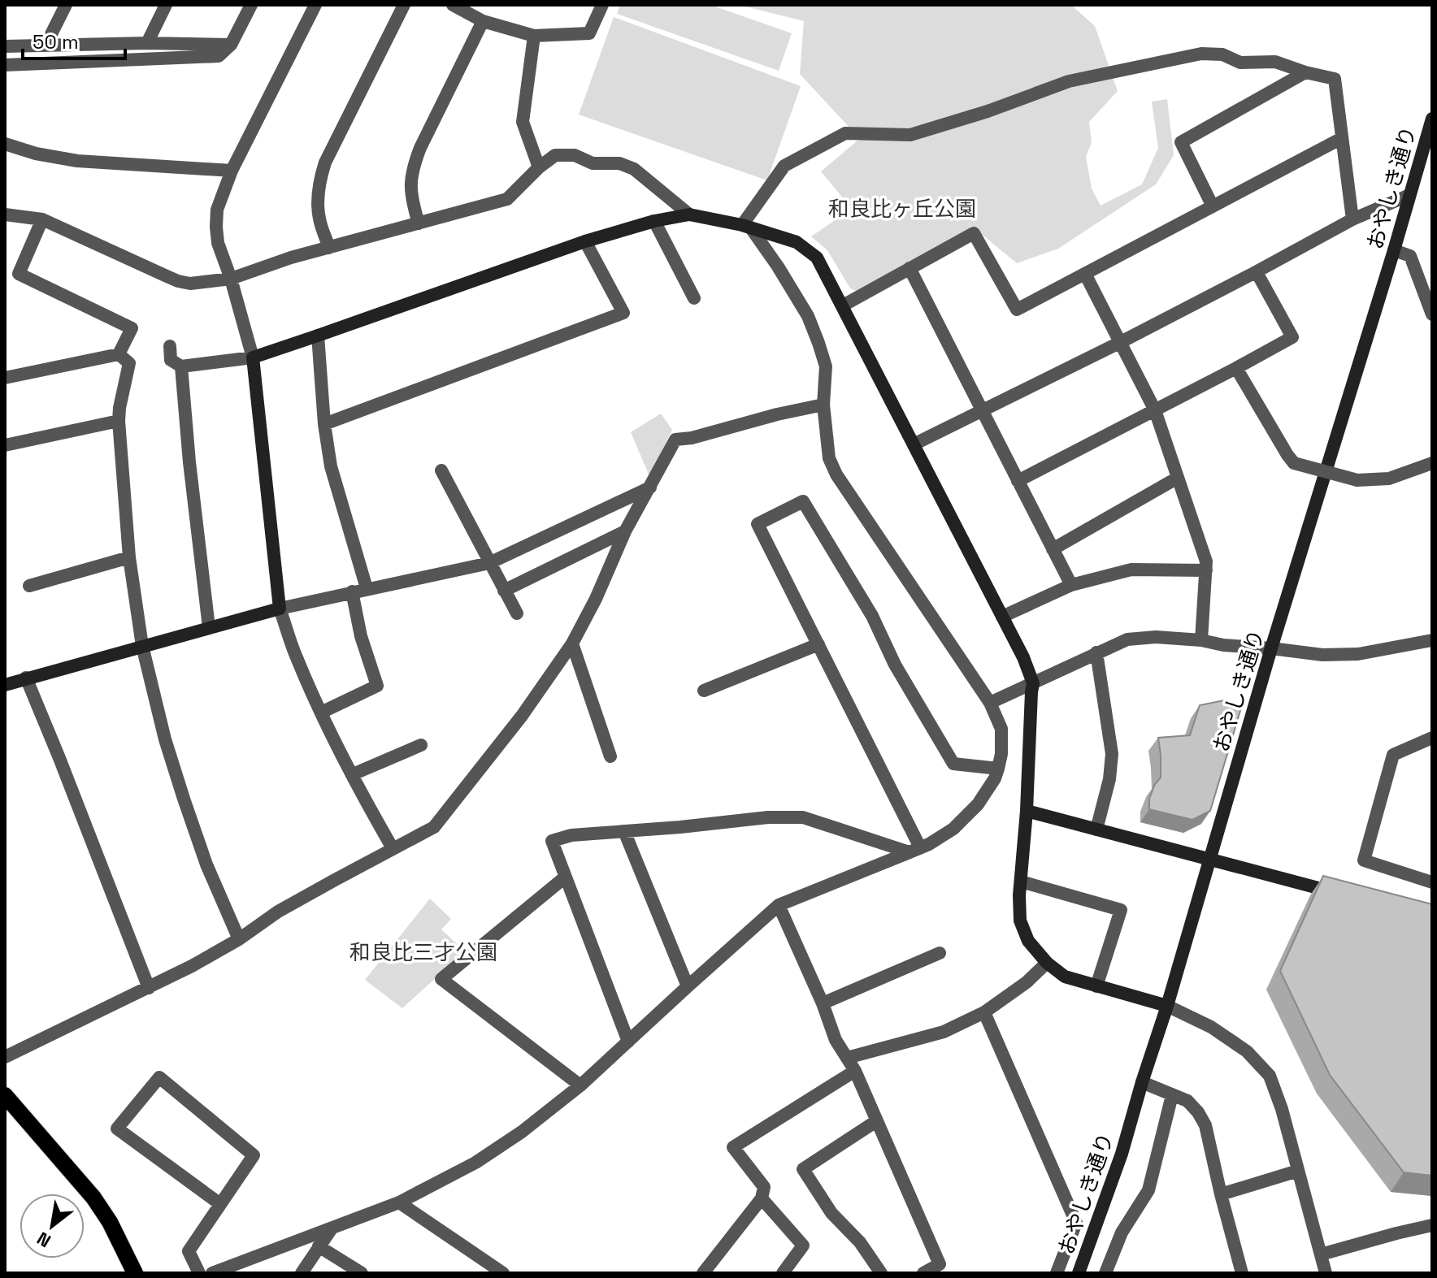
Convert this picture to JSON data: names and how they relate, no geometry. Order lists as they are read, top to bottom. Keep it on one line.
{"streets":{"street":["おやしき通り"]},"parks":["和良比ヶ丘公園","和良比三才公園"],"scale_bar":"50 m","north":"bottom left"}
